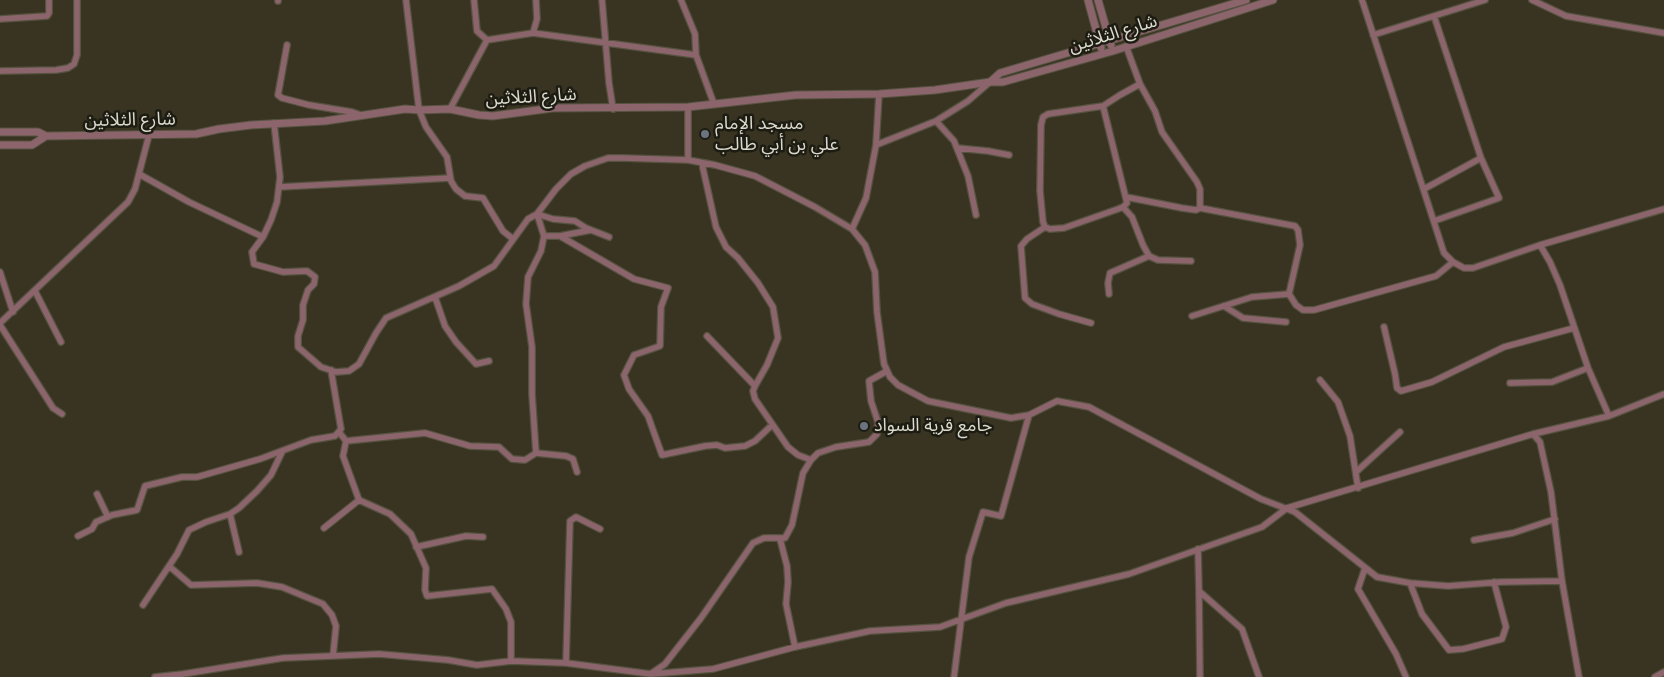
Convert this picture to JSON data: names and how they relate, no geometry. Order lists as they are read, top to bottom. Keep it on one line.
{"streets":{"street":["شارع الثلاثين"]},"places":["مسجد الإمام علي بن أبي طالب","جامع قرية السواد"]}
